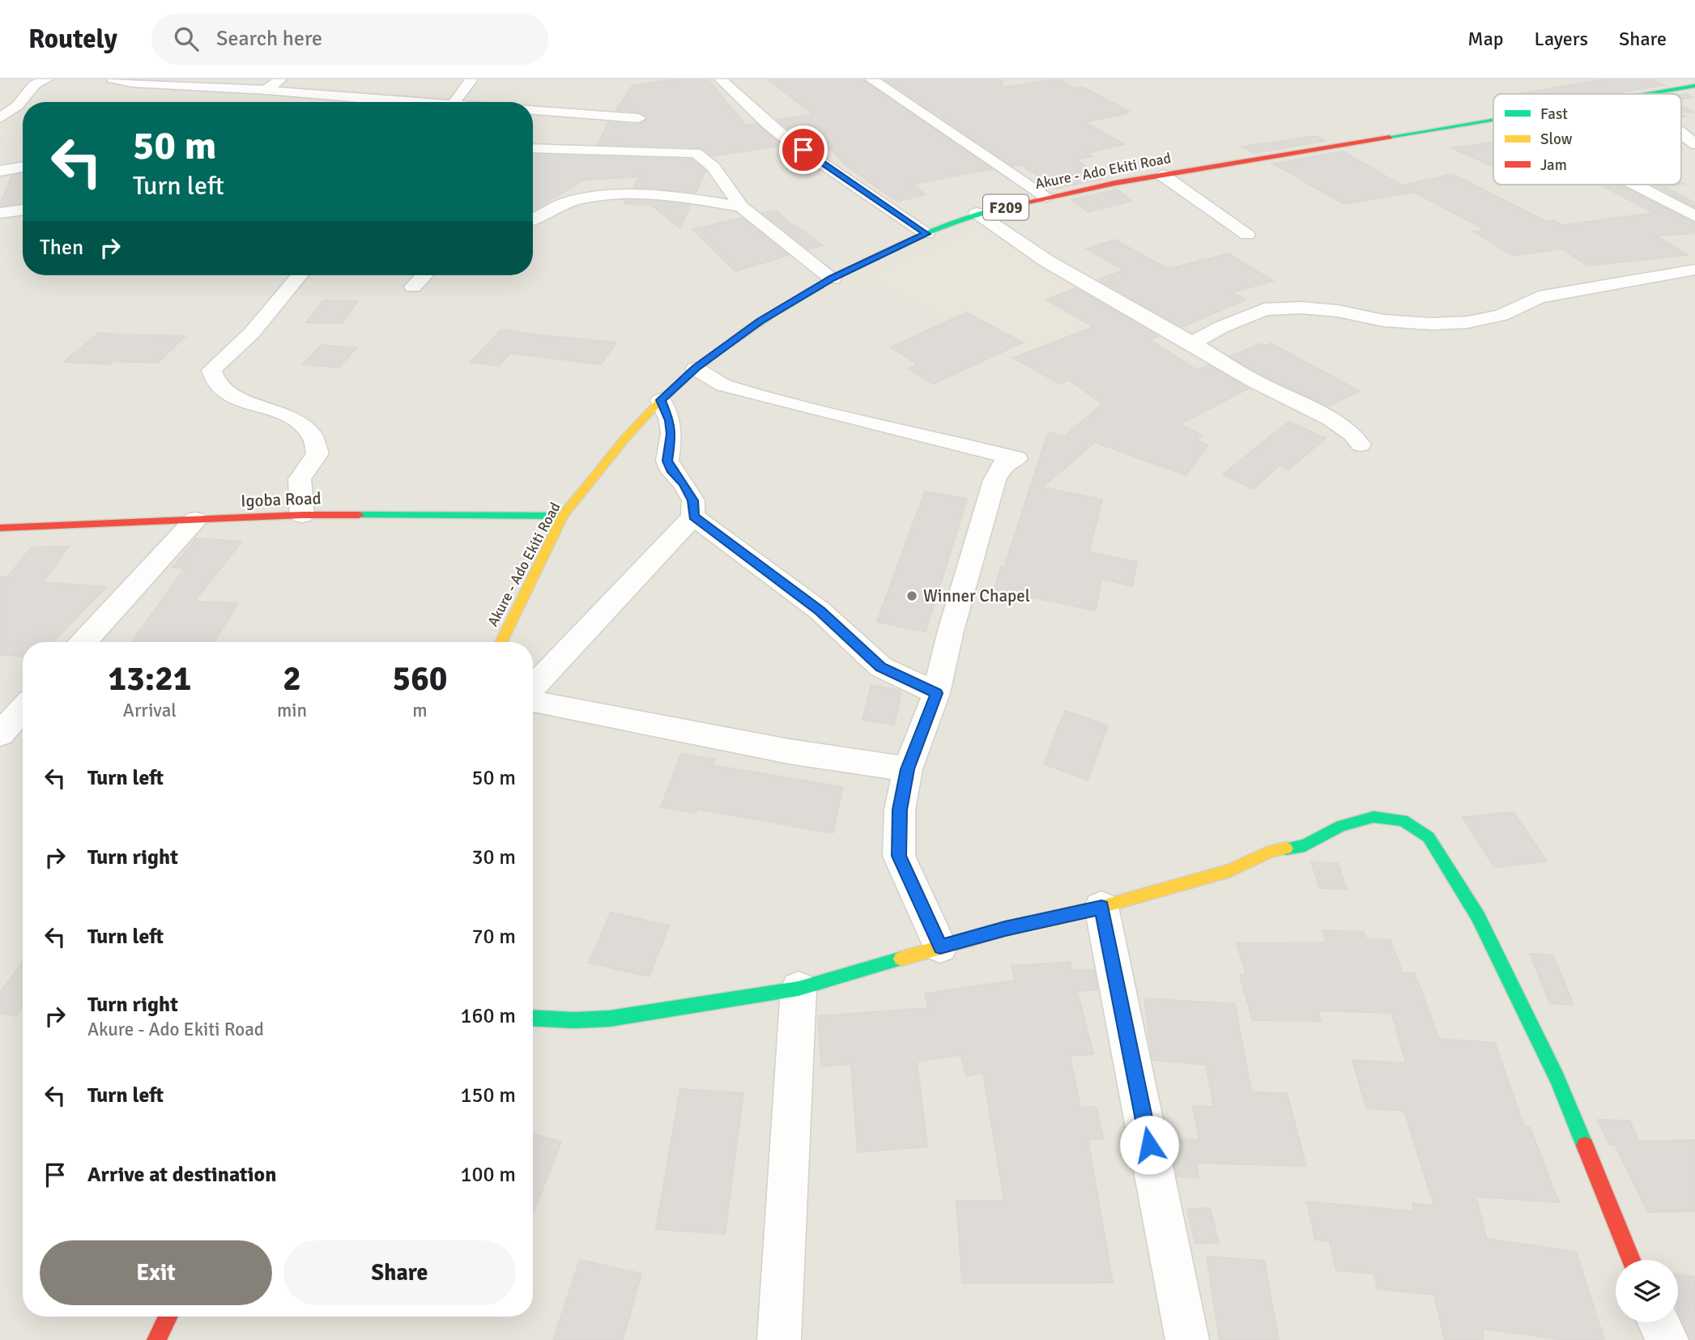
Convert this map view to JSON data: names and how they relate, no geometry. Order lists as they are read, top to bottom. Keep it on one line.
{"streets":{"main road":["Akure - Ado Ekiti Road","F209","Igoba Road"]},"crossings":[["Akure - Ado Ekiti Road","Igoba Road"]],"places":["Winner Chapel"],"legend":["Fast","Slow","Jam"],"page":{"header":"Routely","search":"Search here","nav":["Map","Layers","Share"],"turn":["50 m","Turn left"],"then":"Then","eta":["13:21","Arrival","2","min","560","m"],"list":[{"name":"Turn left","value":"50 m"},{"name":"Turn right","value":"30 m"},{"name":"Turn left","value":"70 m"},{"name":"Turn right","note":"Akure - Ado Ekiti Road","value":"160 m"},{"name":"Turn left","value":"150 m"},{"name":"Arrive at destination","value":"100 m"}],"buttons":["Exit","Share"]}}
